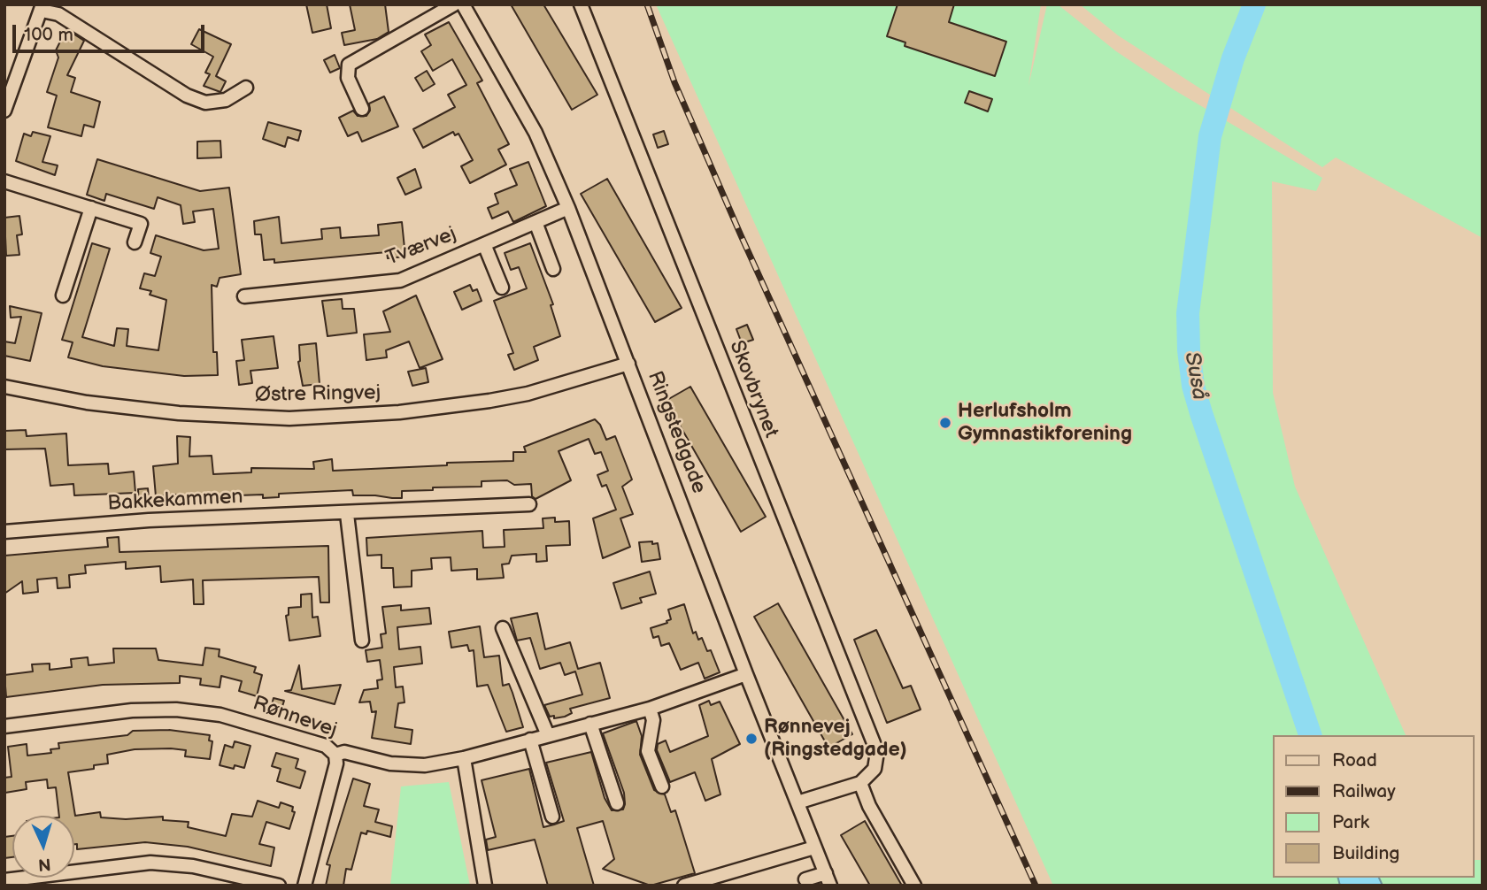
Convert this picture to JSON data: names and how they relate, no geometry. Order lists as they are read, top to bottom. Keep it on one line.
{"streets":{"street":["Tværvej","Skovbrynet","Østre Ringvej","Ringstedgade","Bakkekammen","Rønnevej"]},"crossings":[["Tværvej","Ringstedgade"],["Østre Ringvej","Ringstedgade"],["Ringstedgade","Rønnevej"]],"water":["Suså"],"places":["Herlufsholm Gymnastikforening","Rønnevej (Ringstedgade)"],"legend":["Road","Railway","Park","Building"],"scale_bar":"100 m","north":"bottom"}
